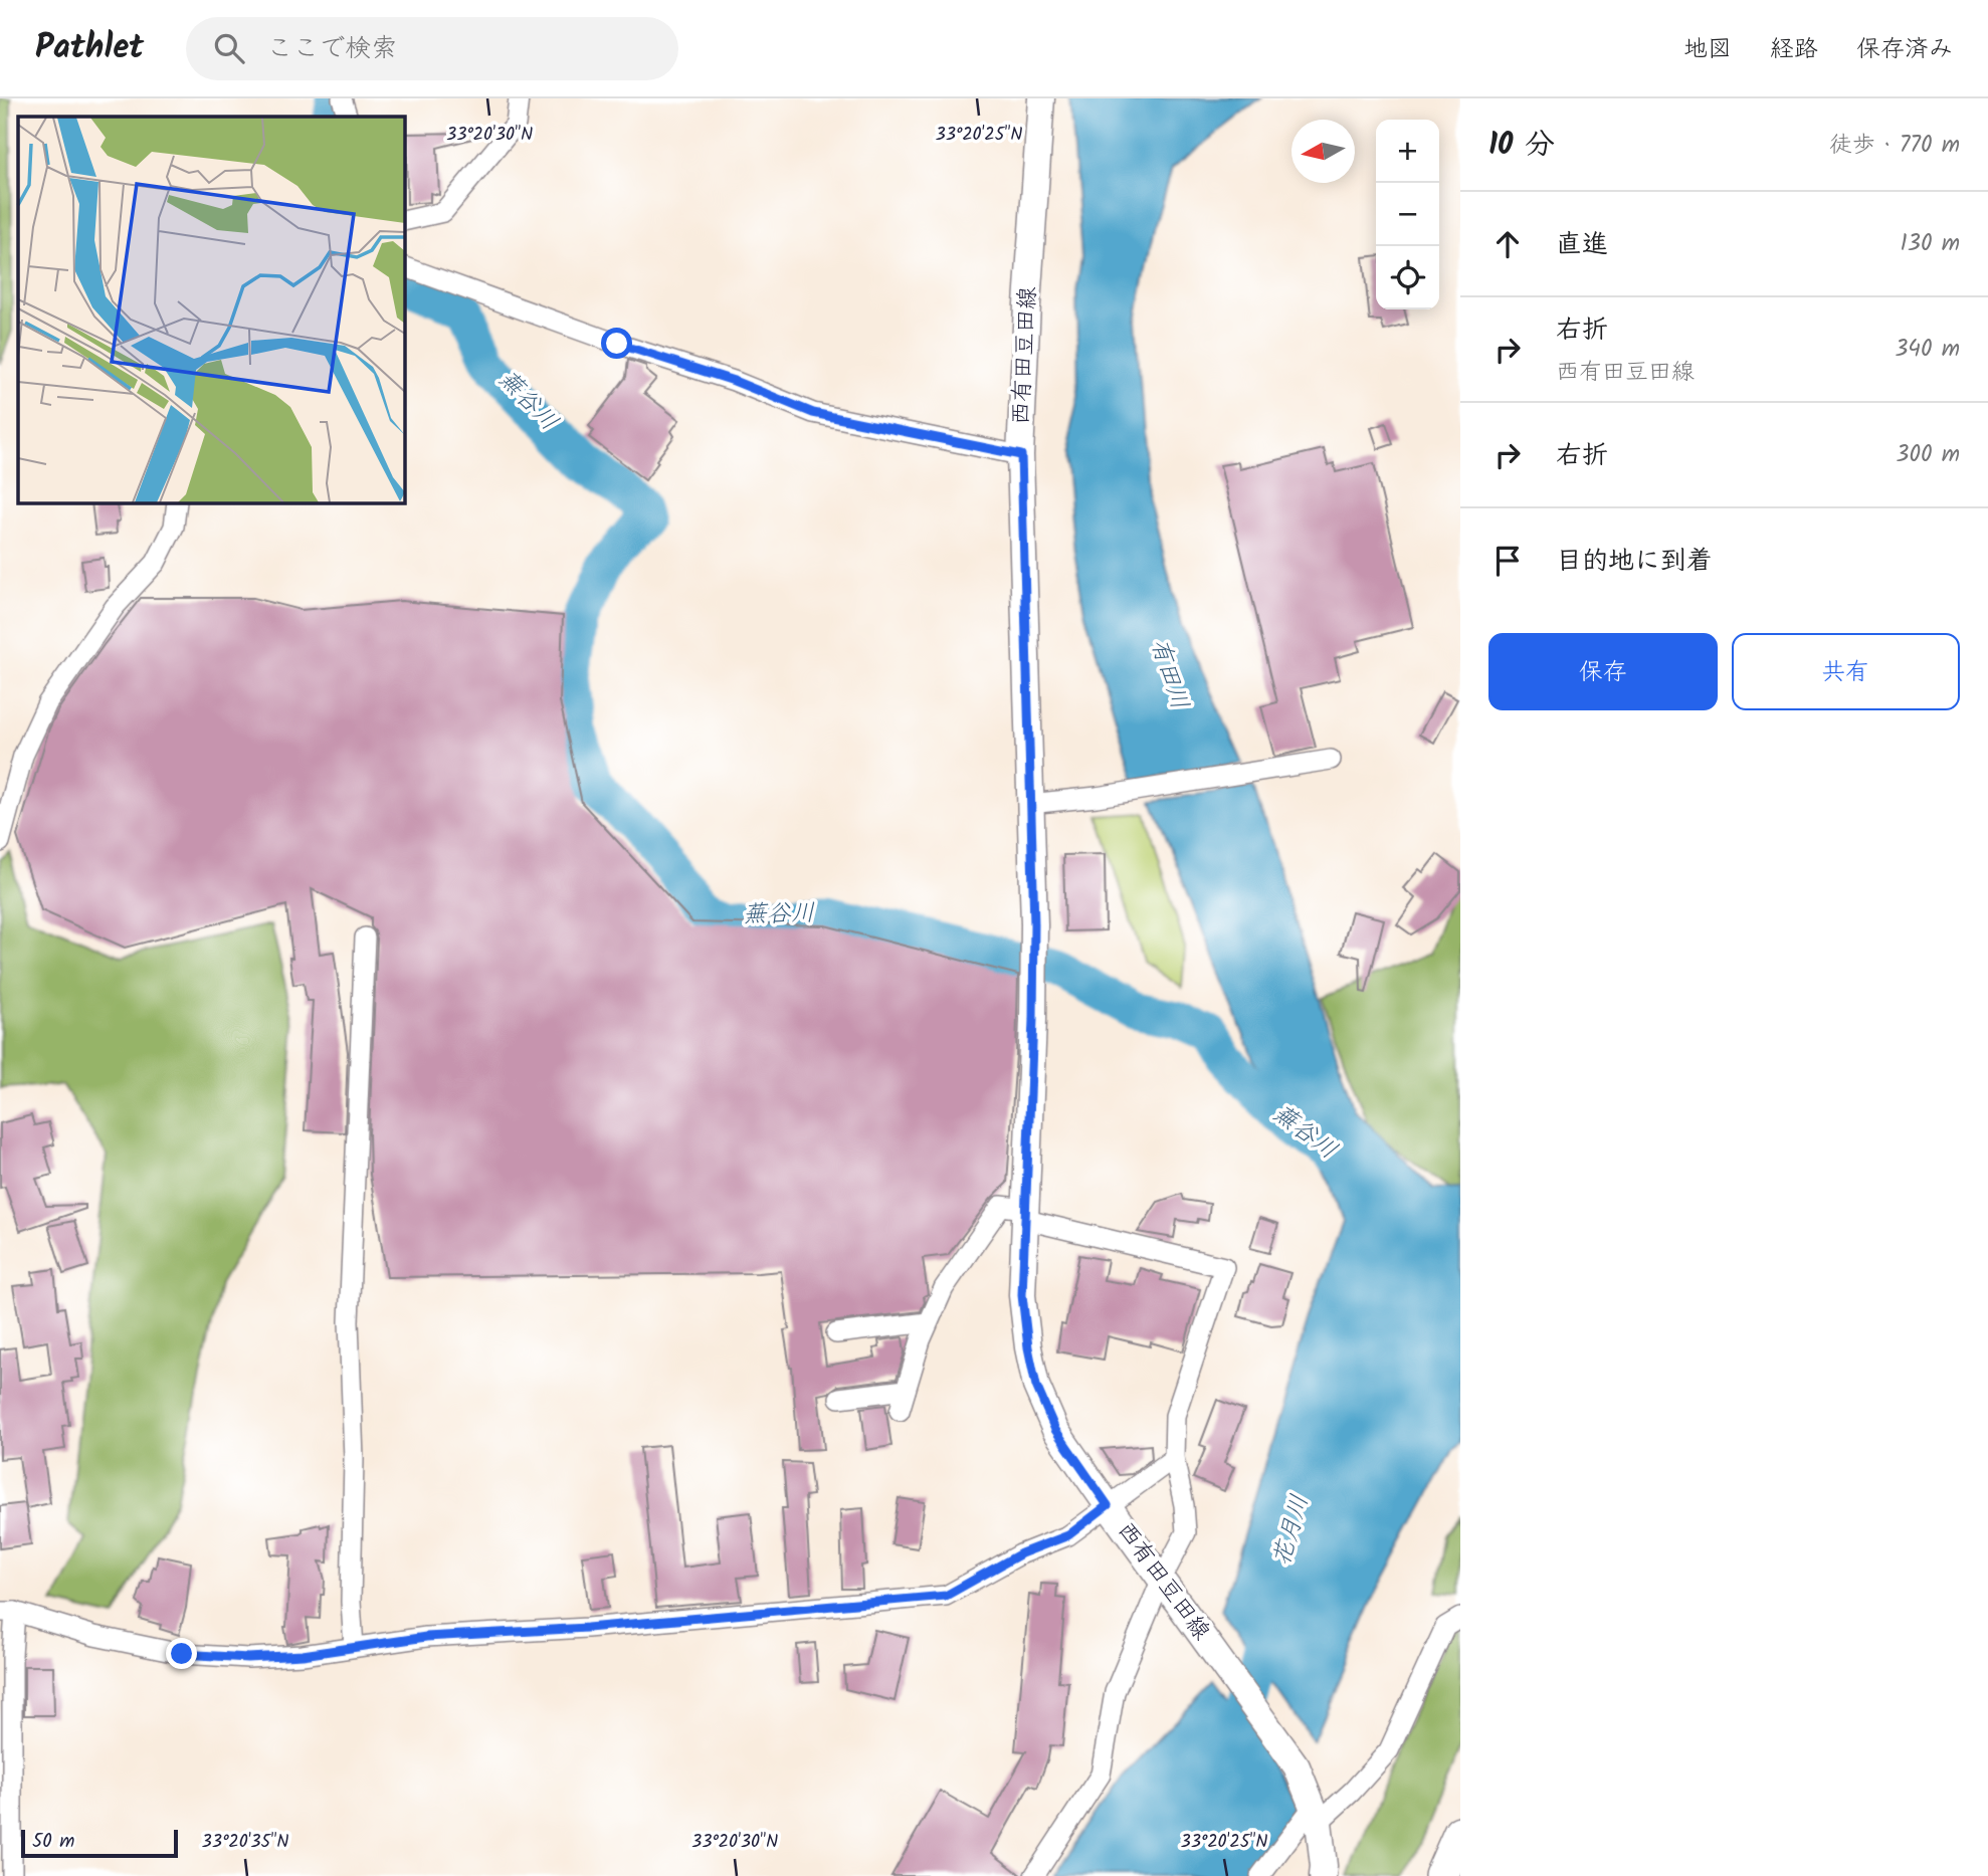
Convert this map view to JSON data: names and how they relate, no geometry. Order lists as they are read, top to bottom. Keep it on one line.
{"streets":{"main road":["西有田豆田線"]},"water":["蕪谷川","有田川","花月川"],"scale_bar":"50 m","north":"left","page":{"header":"Pathlet","search":"ここで検索","nav":["地図","経路","保存済み"],"heading":["10 分","徒歩 · 770 m"],"map_buttons":["+","−"],"list":[["直進","130 m"],["右折","西有田豆田線","340 m"],["右折","300 m"],"目的地に到着"],"buttons":["保存","共有"],"scale":"50 m"},"coordinates":["33°20'30\"N","33°20'25\"N","33°20'35\"N"]}
